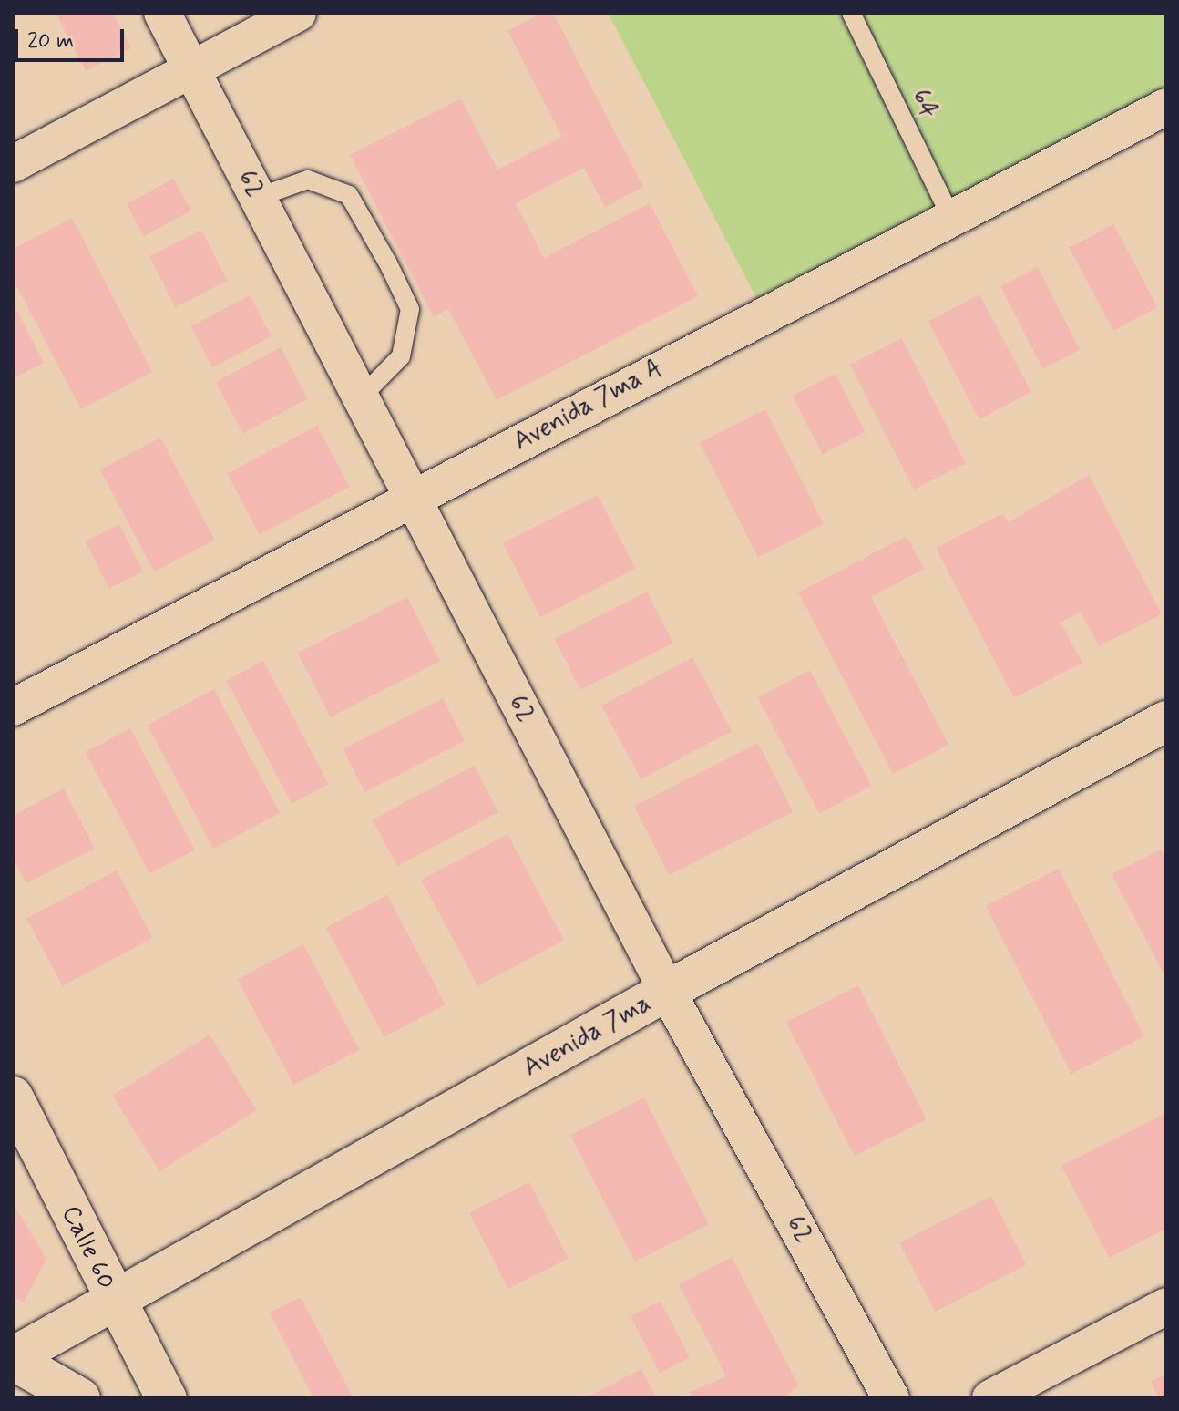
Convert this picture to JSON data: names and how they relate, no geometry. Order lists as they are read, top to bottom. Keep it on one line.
{"streets":{"main road":["Avenida 7ma","Calle 60"],"street":["62","Avenida 7ma A"],"lane":["64"]},"crossings":[["64","Avenida 7ma A"],["62","Avenida 7ma A"],["62","Avenida 7ma"],["Avenida 7ma","Calle 60"]],"scale_bar":"20 m"}
